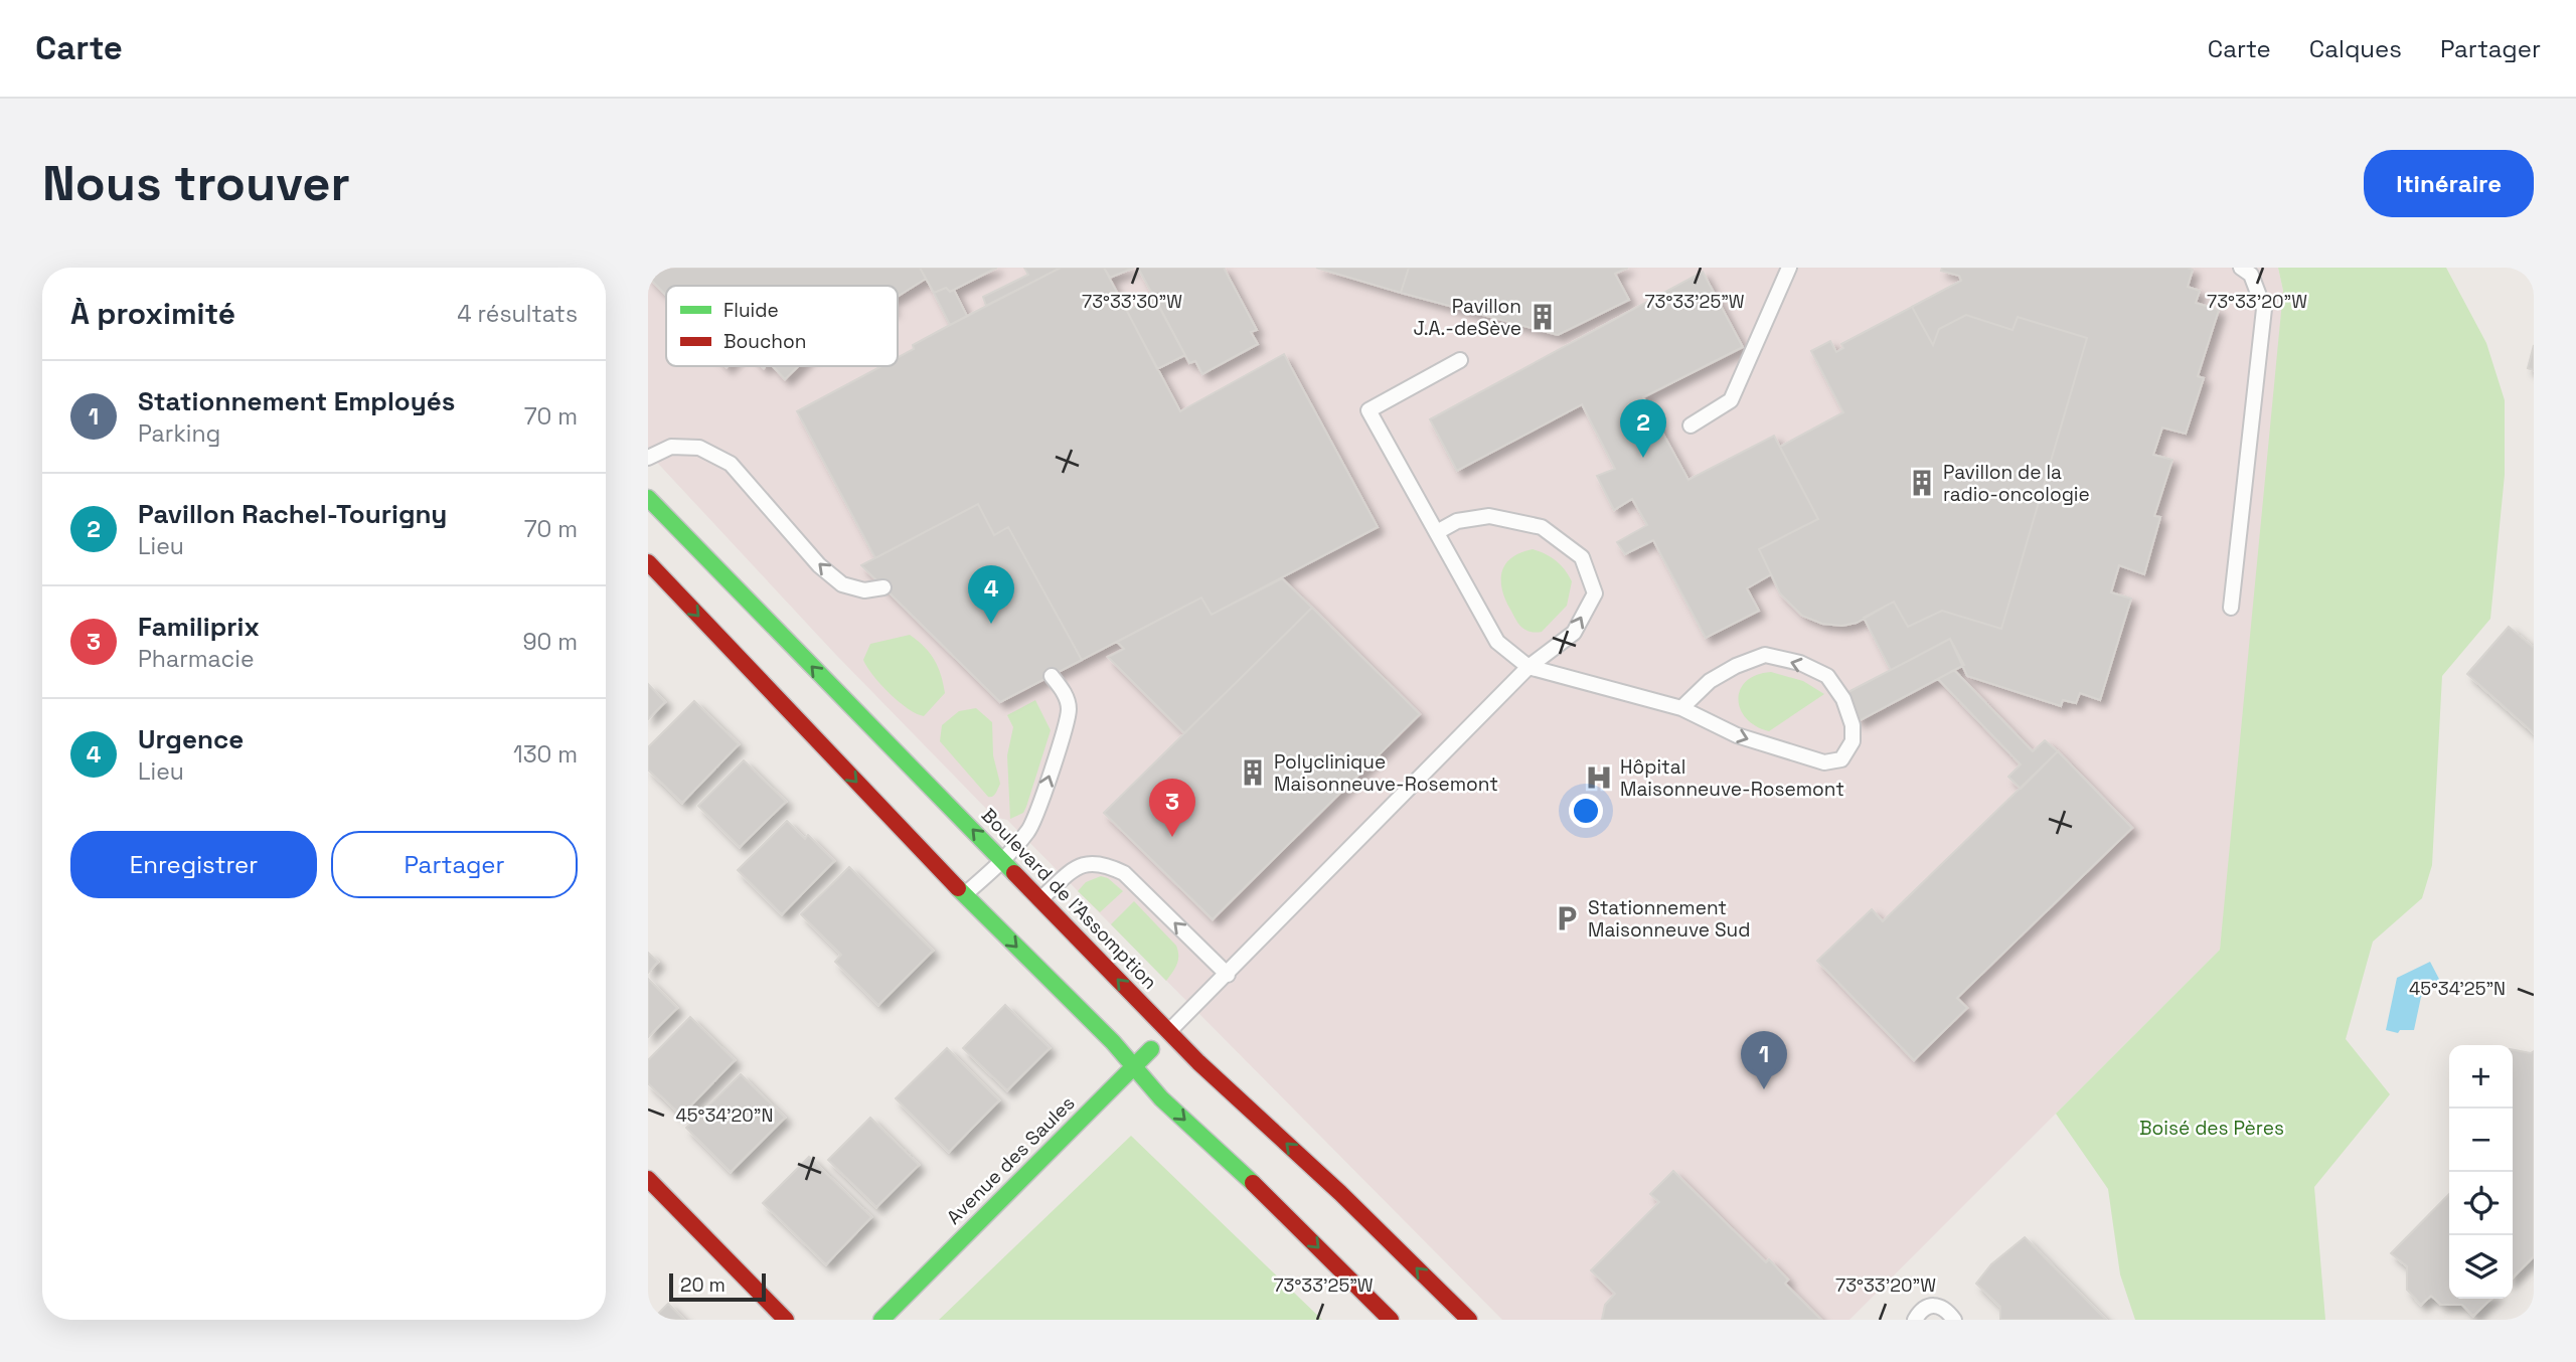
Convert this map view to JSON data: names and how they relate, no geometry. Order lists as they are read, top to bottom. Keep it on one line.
{"streets":{"street":["Boulevard de l'Assomption","Avenue des Saules"]},"crossings":[["Boulevard de l'Assomption","Avenue des Saules"]],"parks":["Boisé des Pères"],"places":{"building":["Pavillon J.A.-deSève","Pavillon de la radio-oncologie","Polyclinique Maisonneuve-Rosemont"],"hospital":["Hôpital Maisonneuve-Rosemont"],"parking":["Stationnement Maisonneuve Sud"]},"legend":["Fluide","Bouchon"],"scale_bar":"20 m","page":{"header":"Carte","nav":["Carte","Calques","Partager"],"buttons":["Itinéraire",["Enregistrer","Partager"]],"title":"Nous trouver","heading":["À proximité","4 résultats"],"list":[{"mark":"1","name":"Stationnement Employés","note":"Parking","value":"70 m"},{"mark":"2","name":"Pavillon Rachel-Tourigny","note":"Lieu","value":"70 m"},{"mark":"3","name":"Familiprix","note":"Pharmacie","value":"90 m"},{"mark":"4","name":"Urgence","note":"Lieu","value":"130 m"}],"pins":["2","4","3","1"],"map_buttons":["+","−"],"scale":"20 m"},"coordinates":["73°33'30\"W","73°33'25\"W","73°33'20\"W","45°34'25\"N","45°34'20\"N"]}
